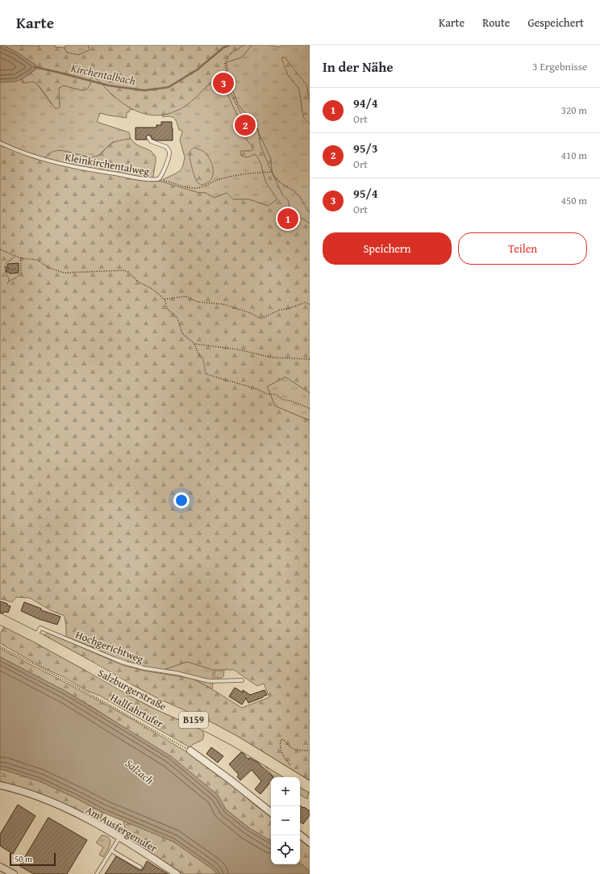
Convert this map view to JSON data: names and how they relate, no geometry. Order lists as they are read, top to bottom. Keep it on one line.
{"streets":{"main road":["Salzburgerstraße","B159"],"street":["Am Ausfergenufer"],"lane":["Kleinkirchentalweg","Hochgerichtweg"],"path":["Hallfahrtufer"]},"crossings":[["Hochgerichtweg","Salzburgerstraße"]],"water":["Kirchentalbach","Salzach"],"scale_bar":"50 m","page":{"header":"Karte","nav":["Karte","Route","Gespeichert"],"heading":["In der Nähe","3 Ergebnisse"],"pins":["3","2","1"],"list":[{"mark":"1","name":"94/4","note":"Ort","value":"320 m"},{"mark":"2","name":"95/3","note":"Ort","value":"410 m"},{"mark":"3","name":"95/4","note":"Ort","value":"450 m"}],"buttons":["Speichern","Teilen"],"map_buttons":["+","−"],"scale":"50 m"}}
